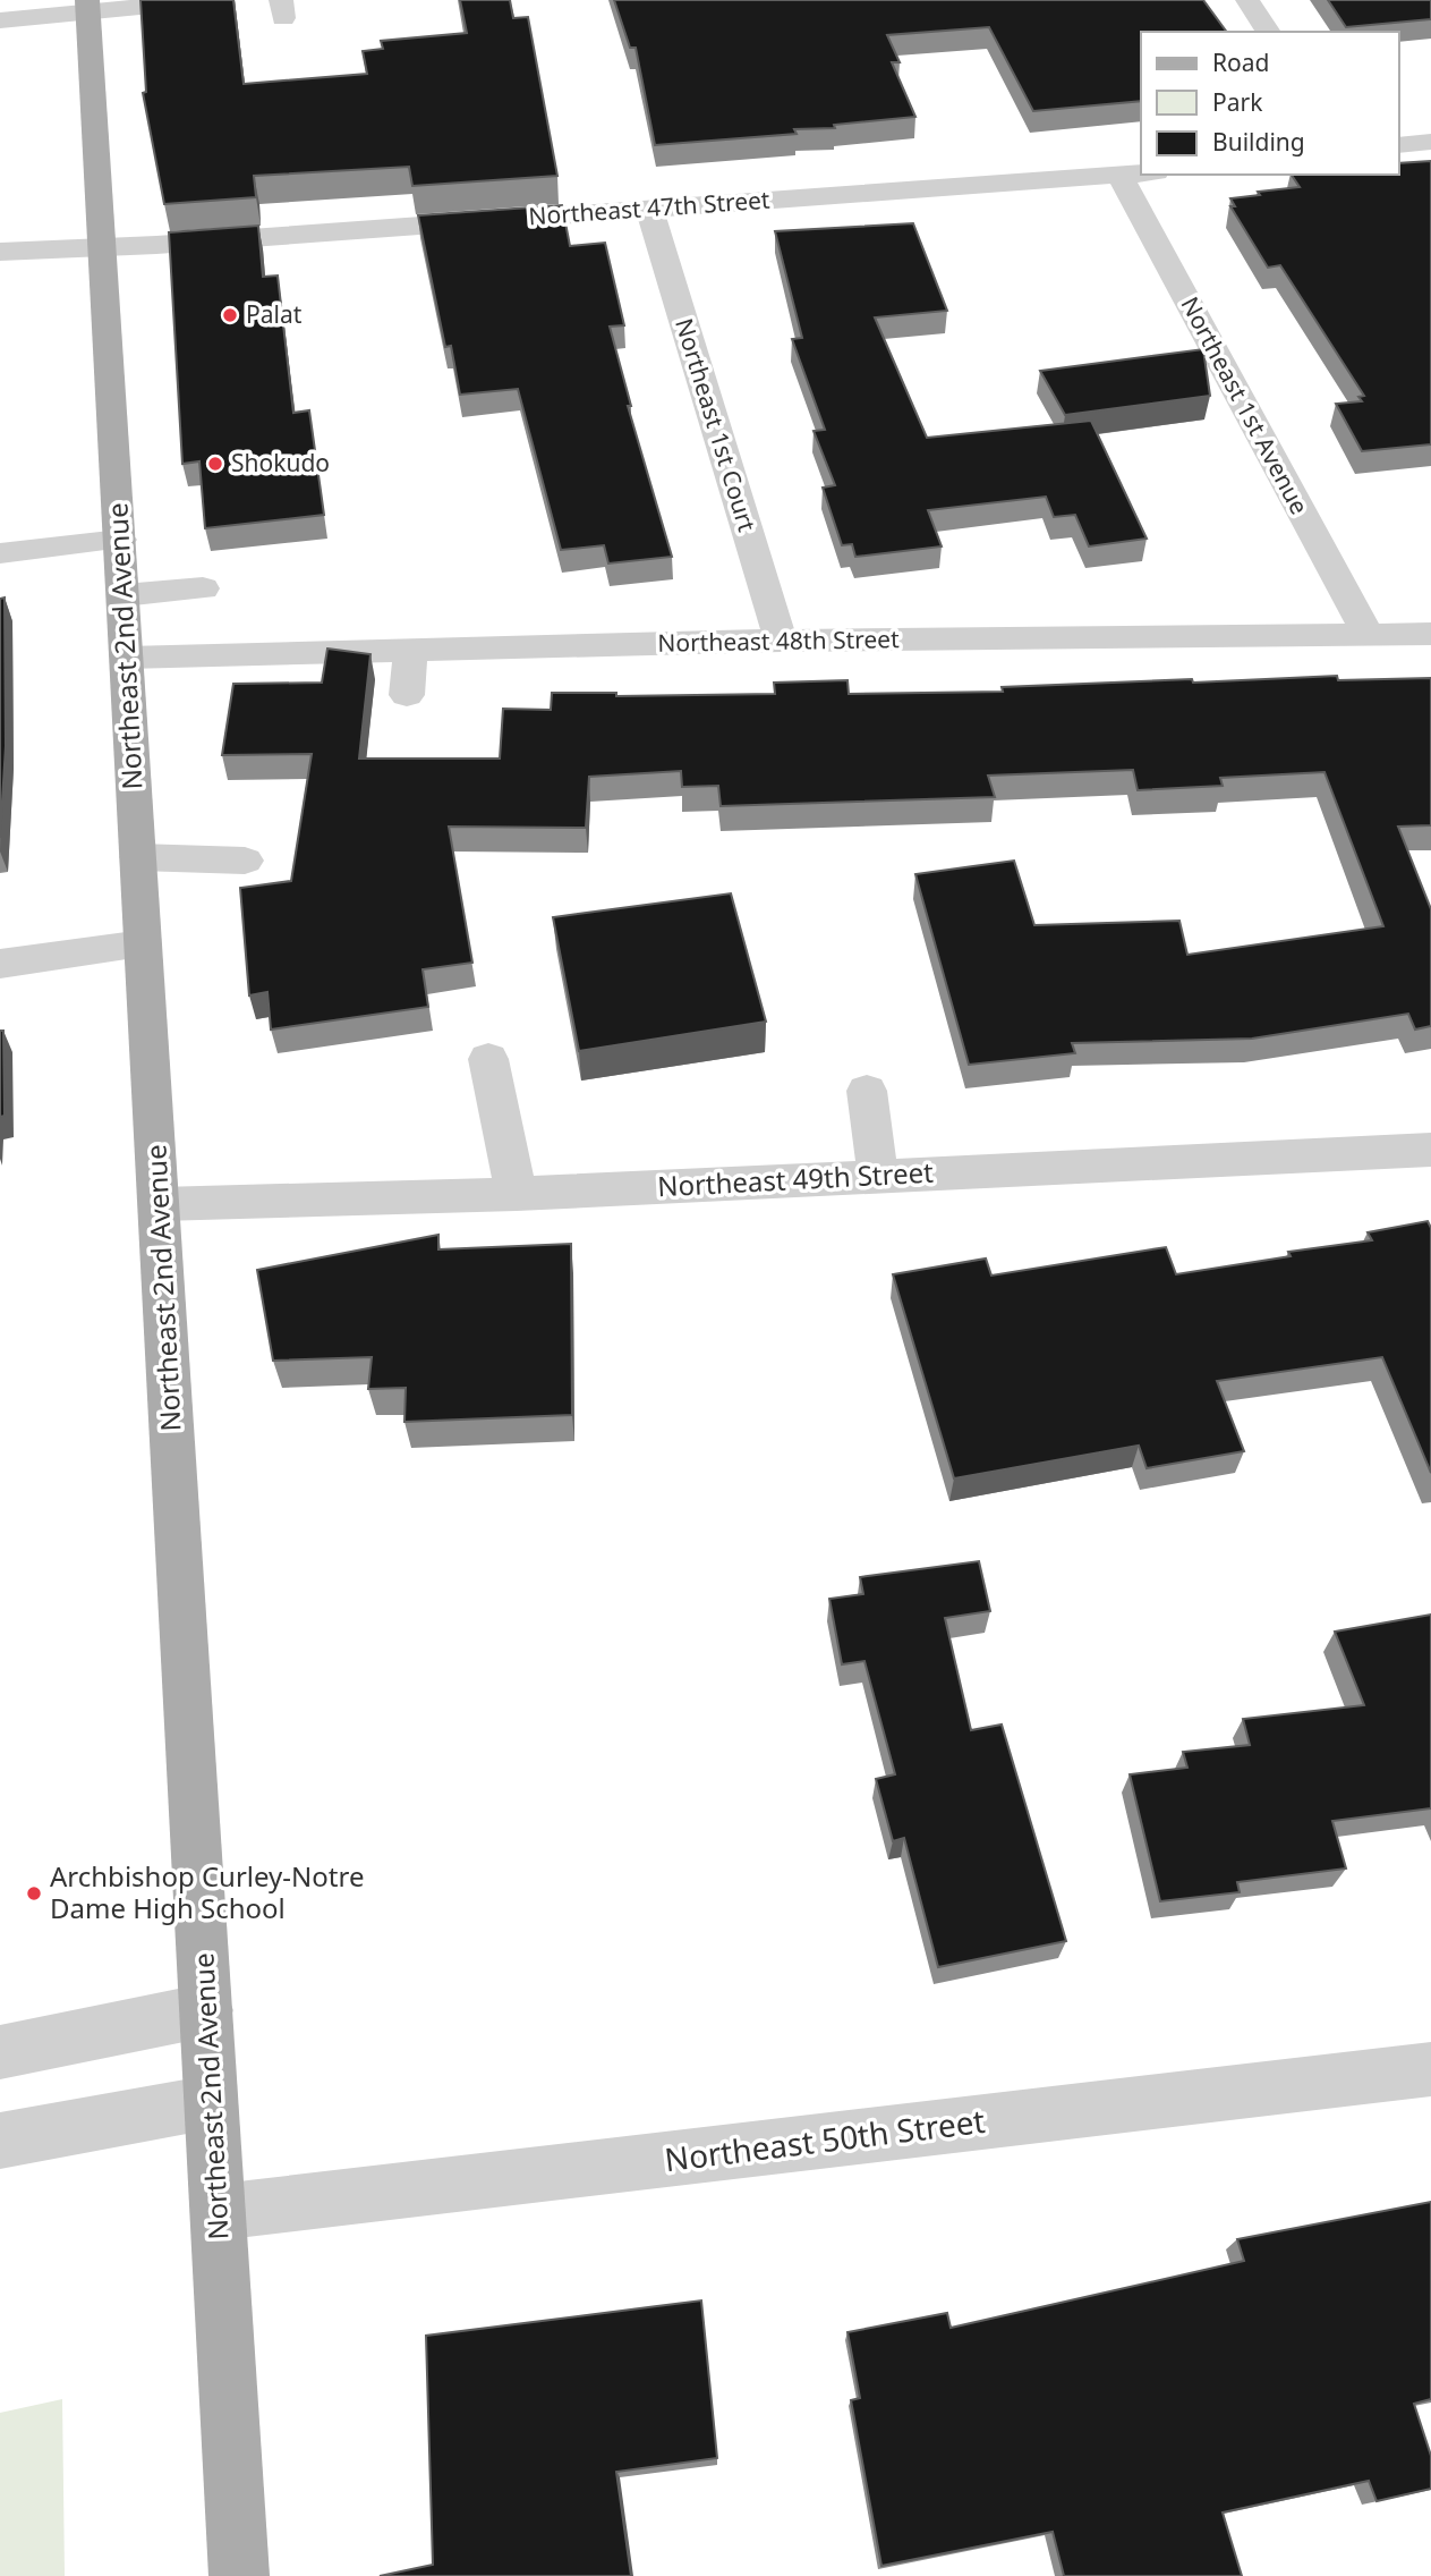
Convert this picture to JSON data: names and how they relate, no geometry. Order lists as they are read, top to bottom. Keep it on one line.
{"streets":{"main road":["Northeast 2nd Avenue"],"street":["Northeast 47th Street","Northeast 1st Avenue","Northeast 1st Court","Northeast 48th Street","Northeast 49th Street","Northeast 50th Street"]},"crossings":[["Northeast 47th Street","Northeast 1st Avenue"],["Northeast 47th Street","Northeast 1st Court"],["Northeast 47th Street","Northeast 2nd Avenue"],["Northeast 1st Avenue","Northeast 48th Street"],["Northeast 1st Court","Northeast 48th Street"],["Northeast 48th Street","Northeast 2nd Avenue"],["Northeast 2nd Avenue","Northeast 49th Street"],["Northeast 2nd Avenue","Northeast 50th Street"]],"places":["Palat","Shokudo","Archbishop Curley-Notre Dame High School"],"legend":["Road","Park","Building"]}
